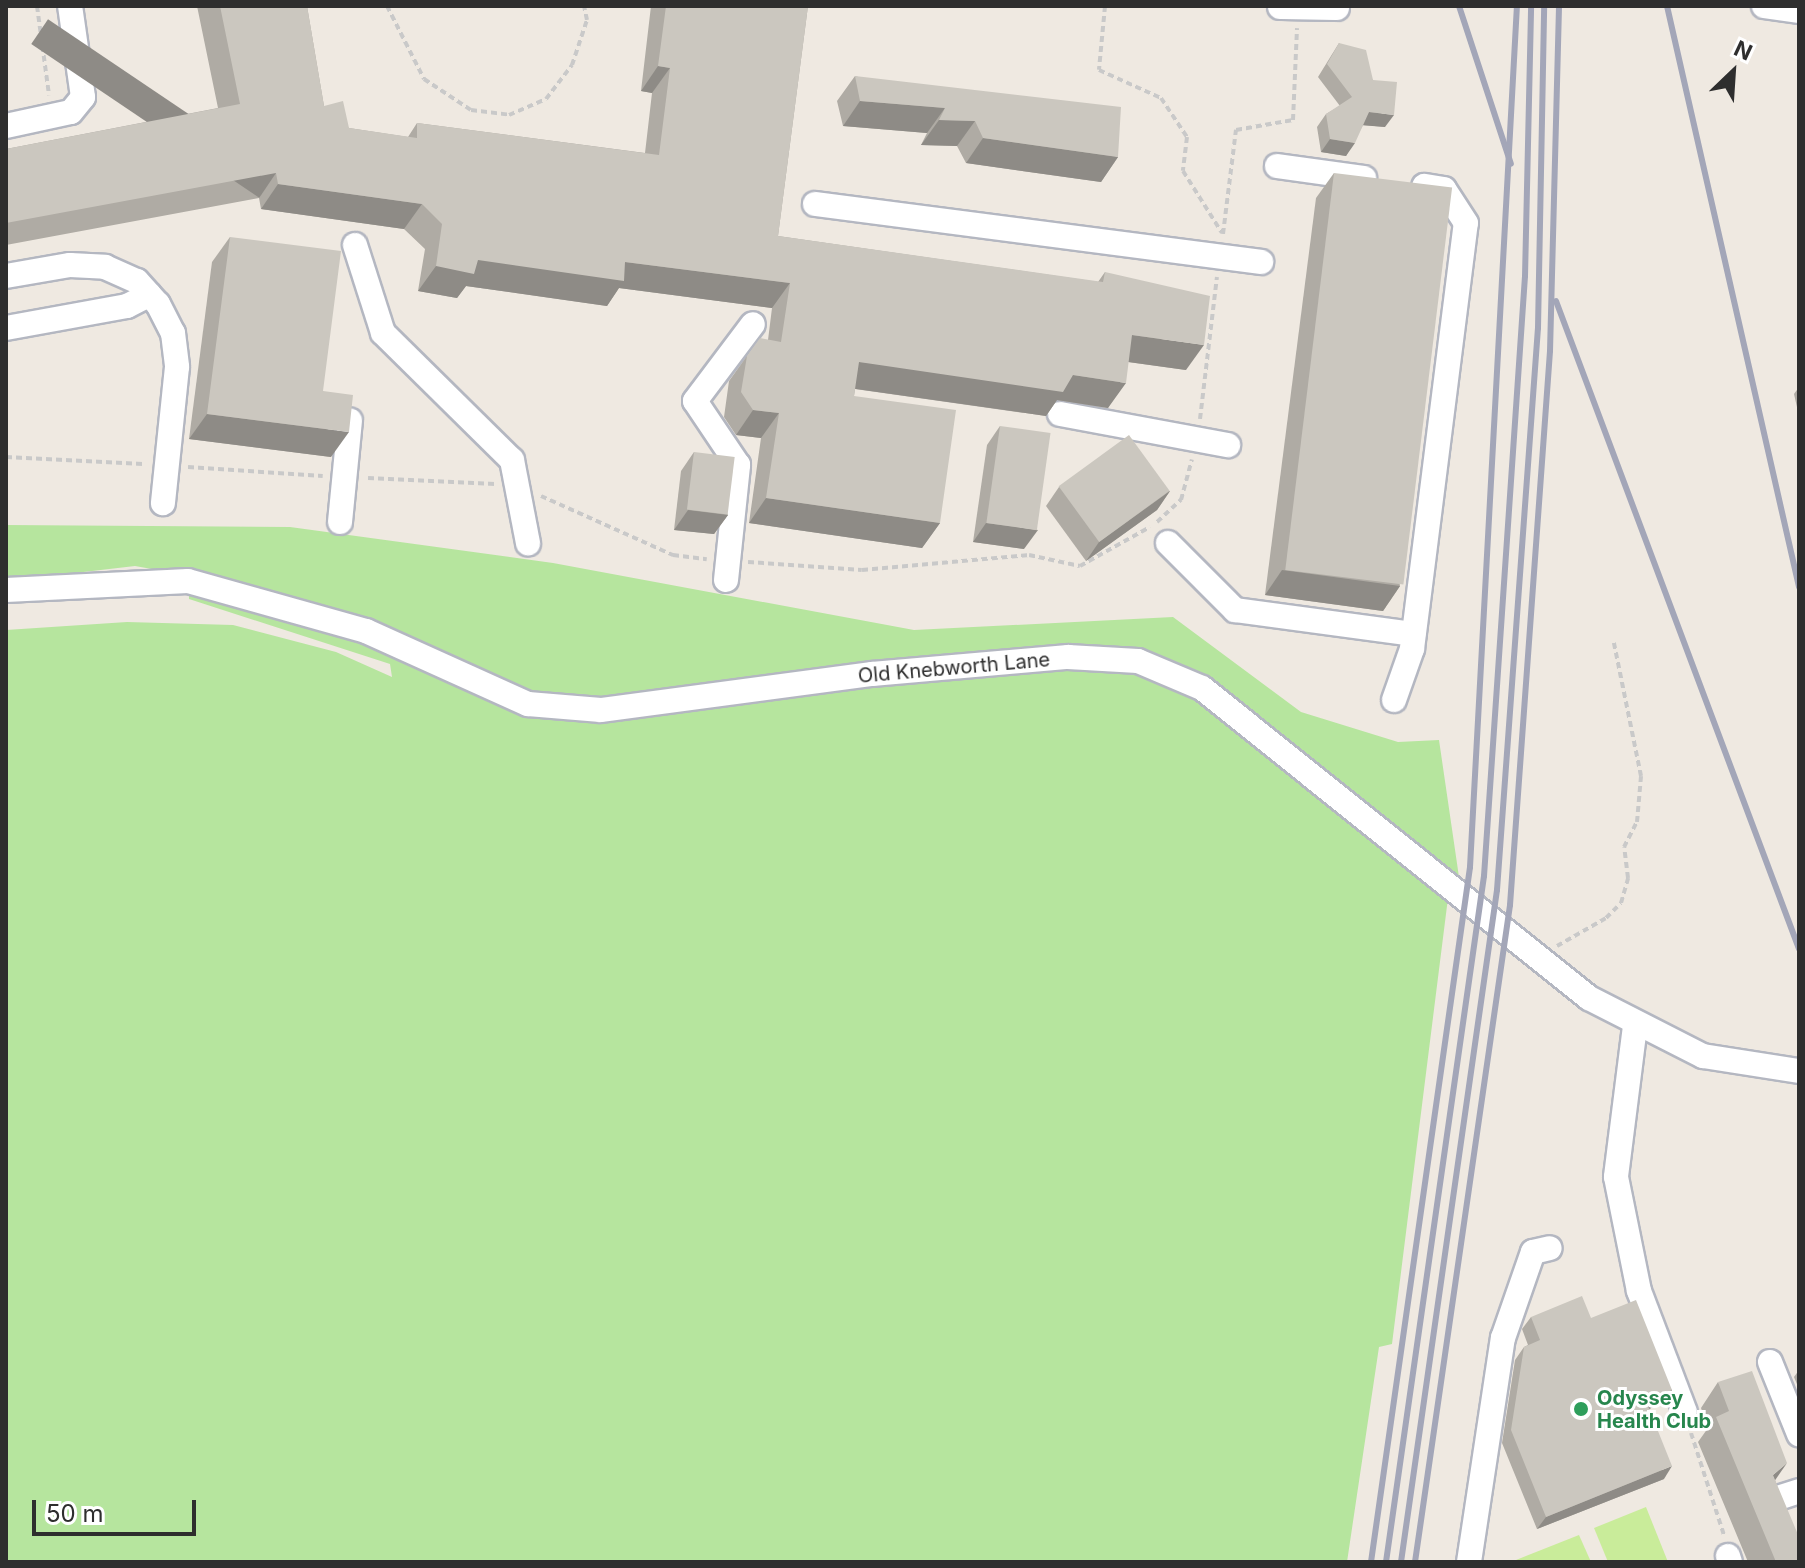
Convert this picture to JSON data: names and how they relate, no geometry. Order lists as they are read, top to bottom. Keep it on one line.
{"streets":{"street":["Old Knebworth Lane"]},"places":["Odyssey Health Club"],"scale_bar":"50 m","north":"top right"}
